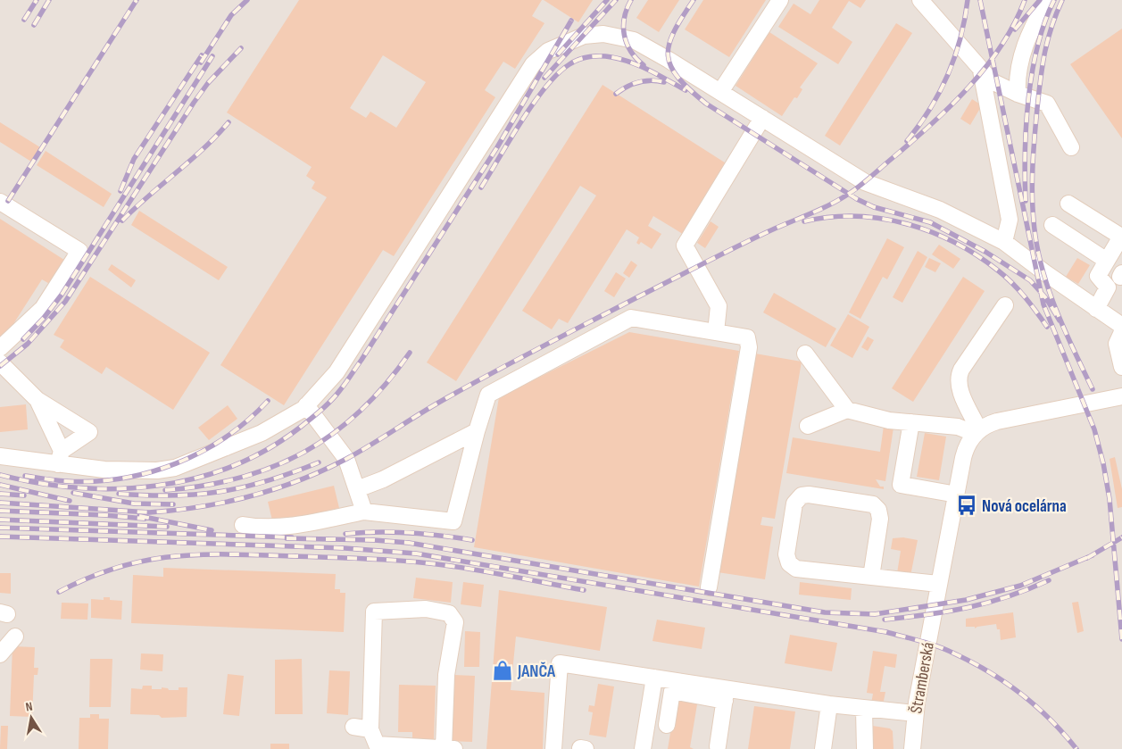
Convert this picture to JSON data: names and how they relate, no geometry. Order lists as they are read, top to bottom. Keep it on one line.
{"streets":{"street":["Štramberská"]},"places":{"bus stop":["Nová ocelárna"],"shop":["JANČA"]},"north":"top"}
